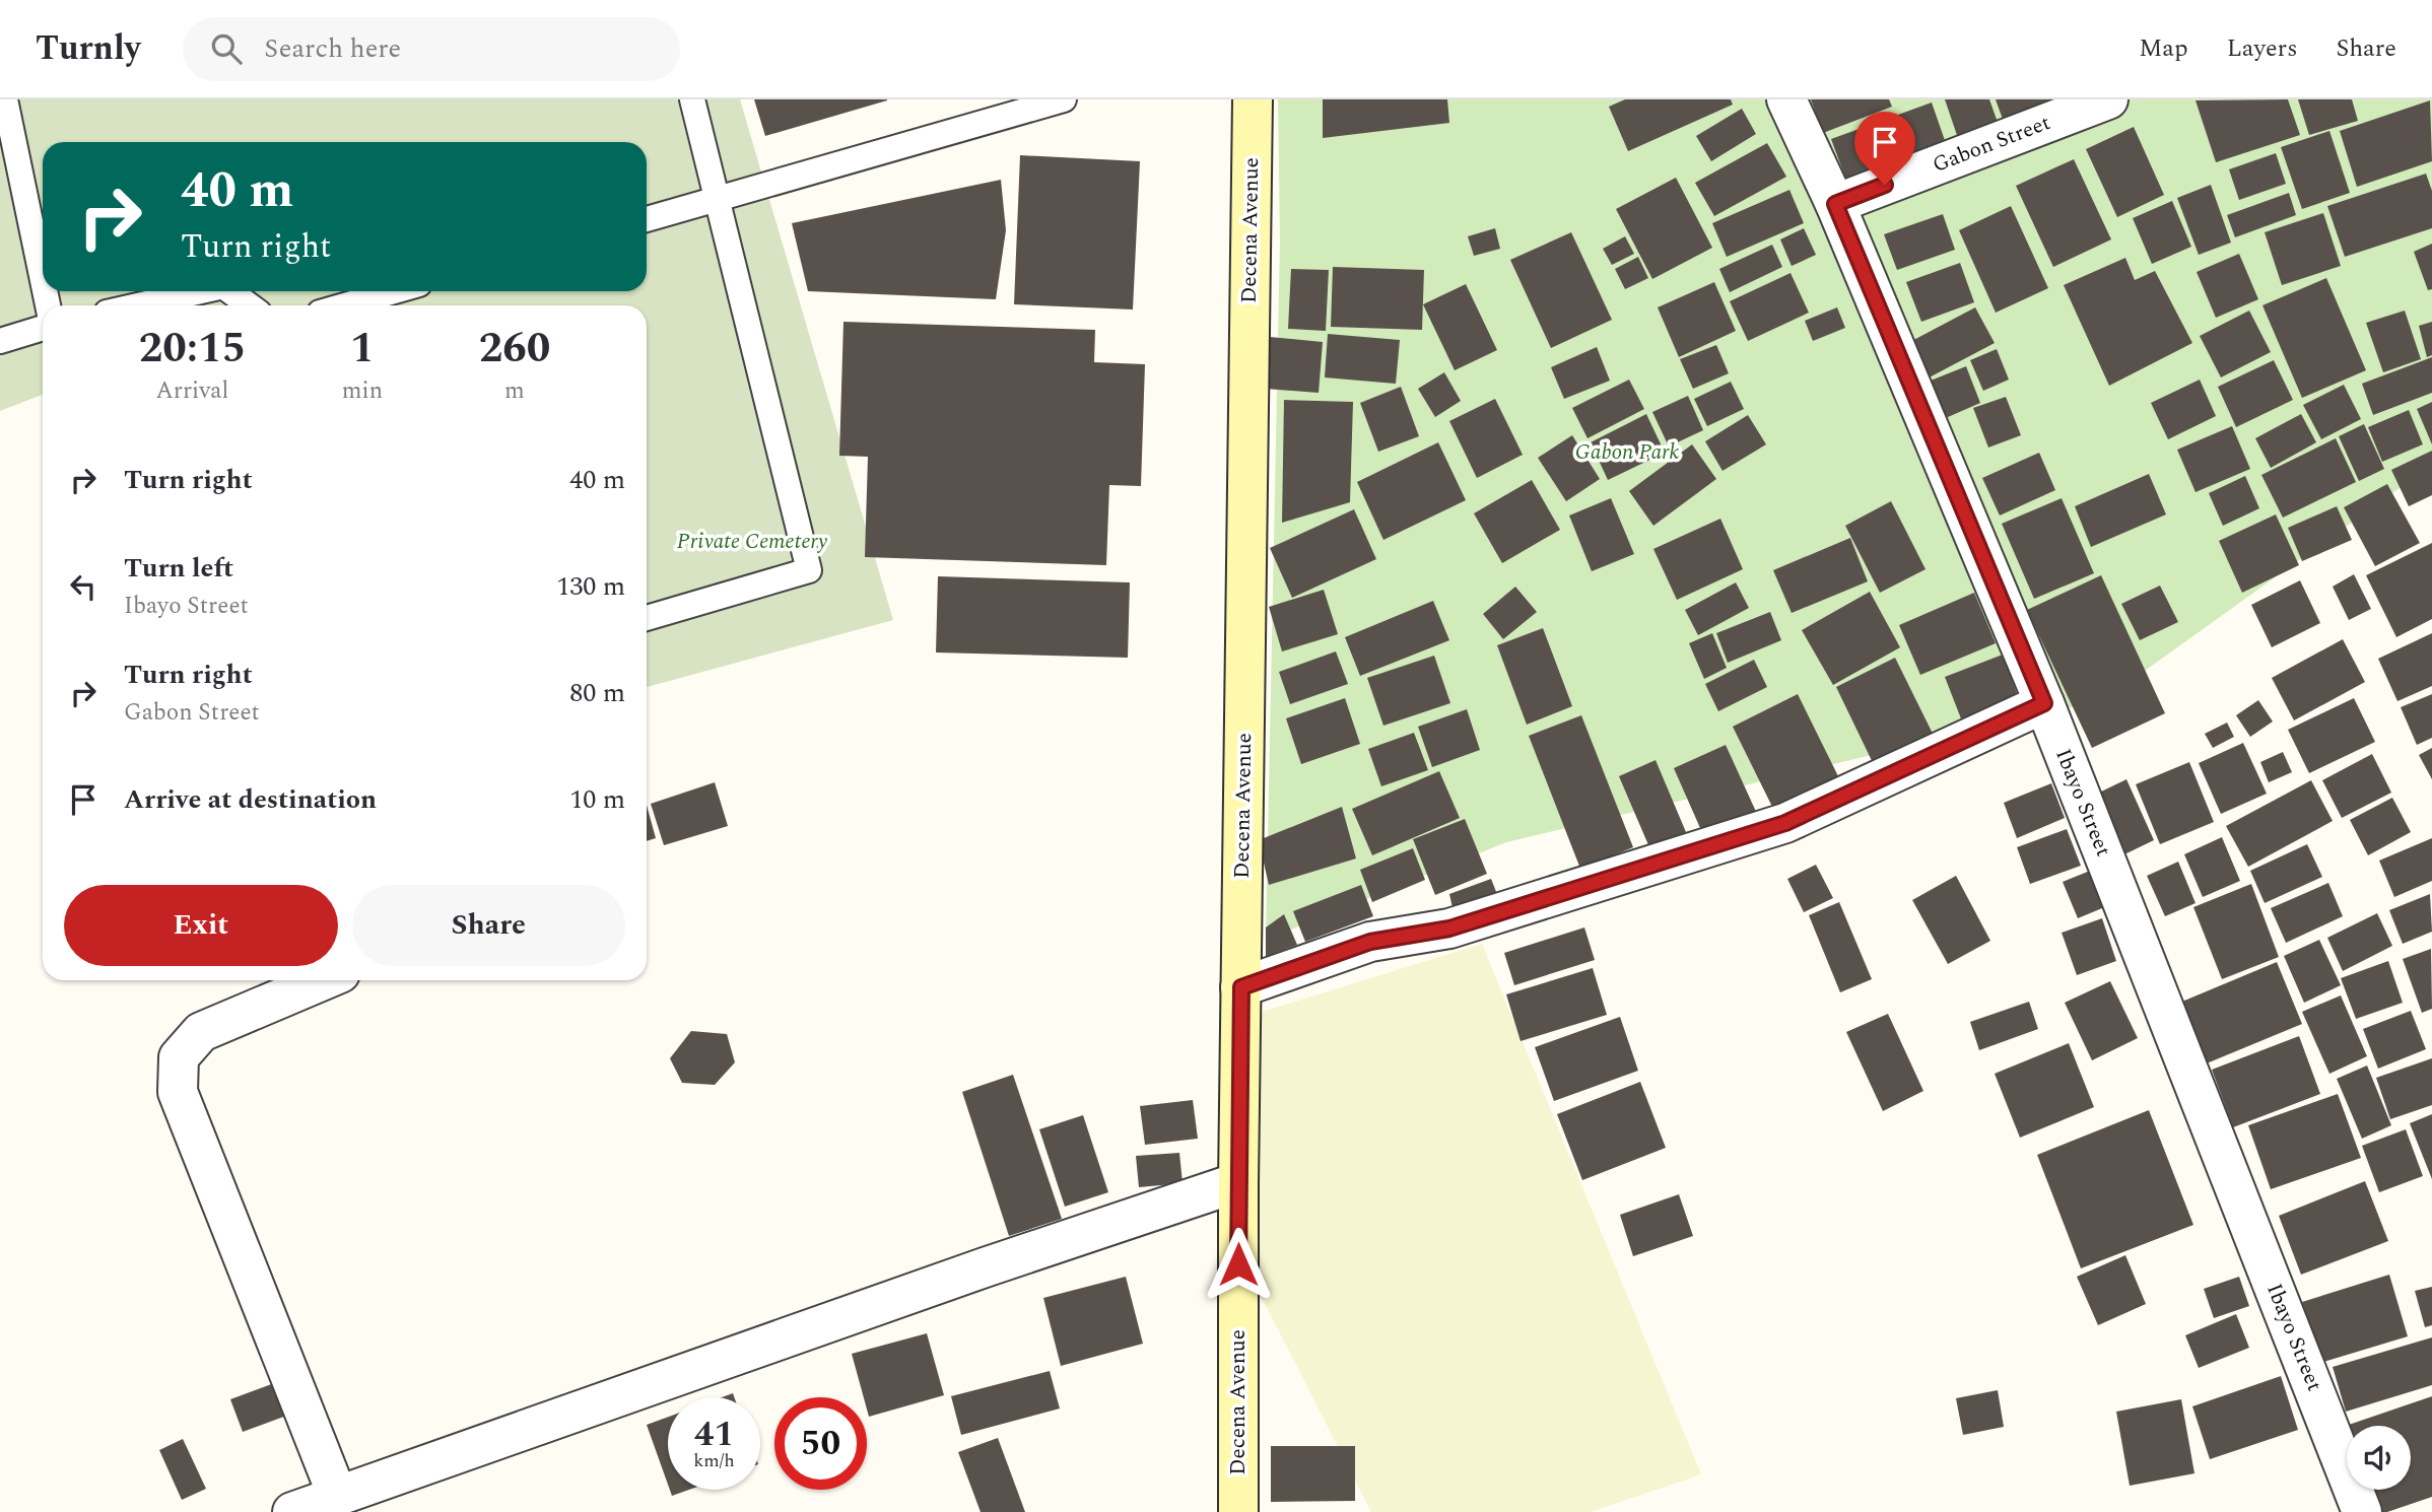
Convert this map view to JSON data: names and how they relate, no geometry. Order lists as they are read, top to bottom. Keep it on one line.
{"streets":{"main road":["Decena Avenue"],"street":["Gabon Street","Ibayo Street"]},"crossings":[["Gabon Street","Ibayo Street"]],"parks":["Gabon Park","Private Cemetery"],"page":{"header":"Turnly","search":"Search here","nav":["Map","Layers","Share"],"turn":["40 m","Turn right"],"eta":["20:15","Arrival","1","min","260","m"],"list":[{"name":"Turn right","value":"40 m"},{"name":"Turn left","note":"Ibayo Street","value":"130 m"},{"name":"Turn right","note":"Gabon Street","value":"80 m"},{"name":"Arrive at destination","value":"10 m"}],"buttons":["Exit","Share"],"speed":"41 km/h","limit":"50"}}
